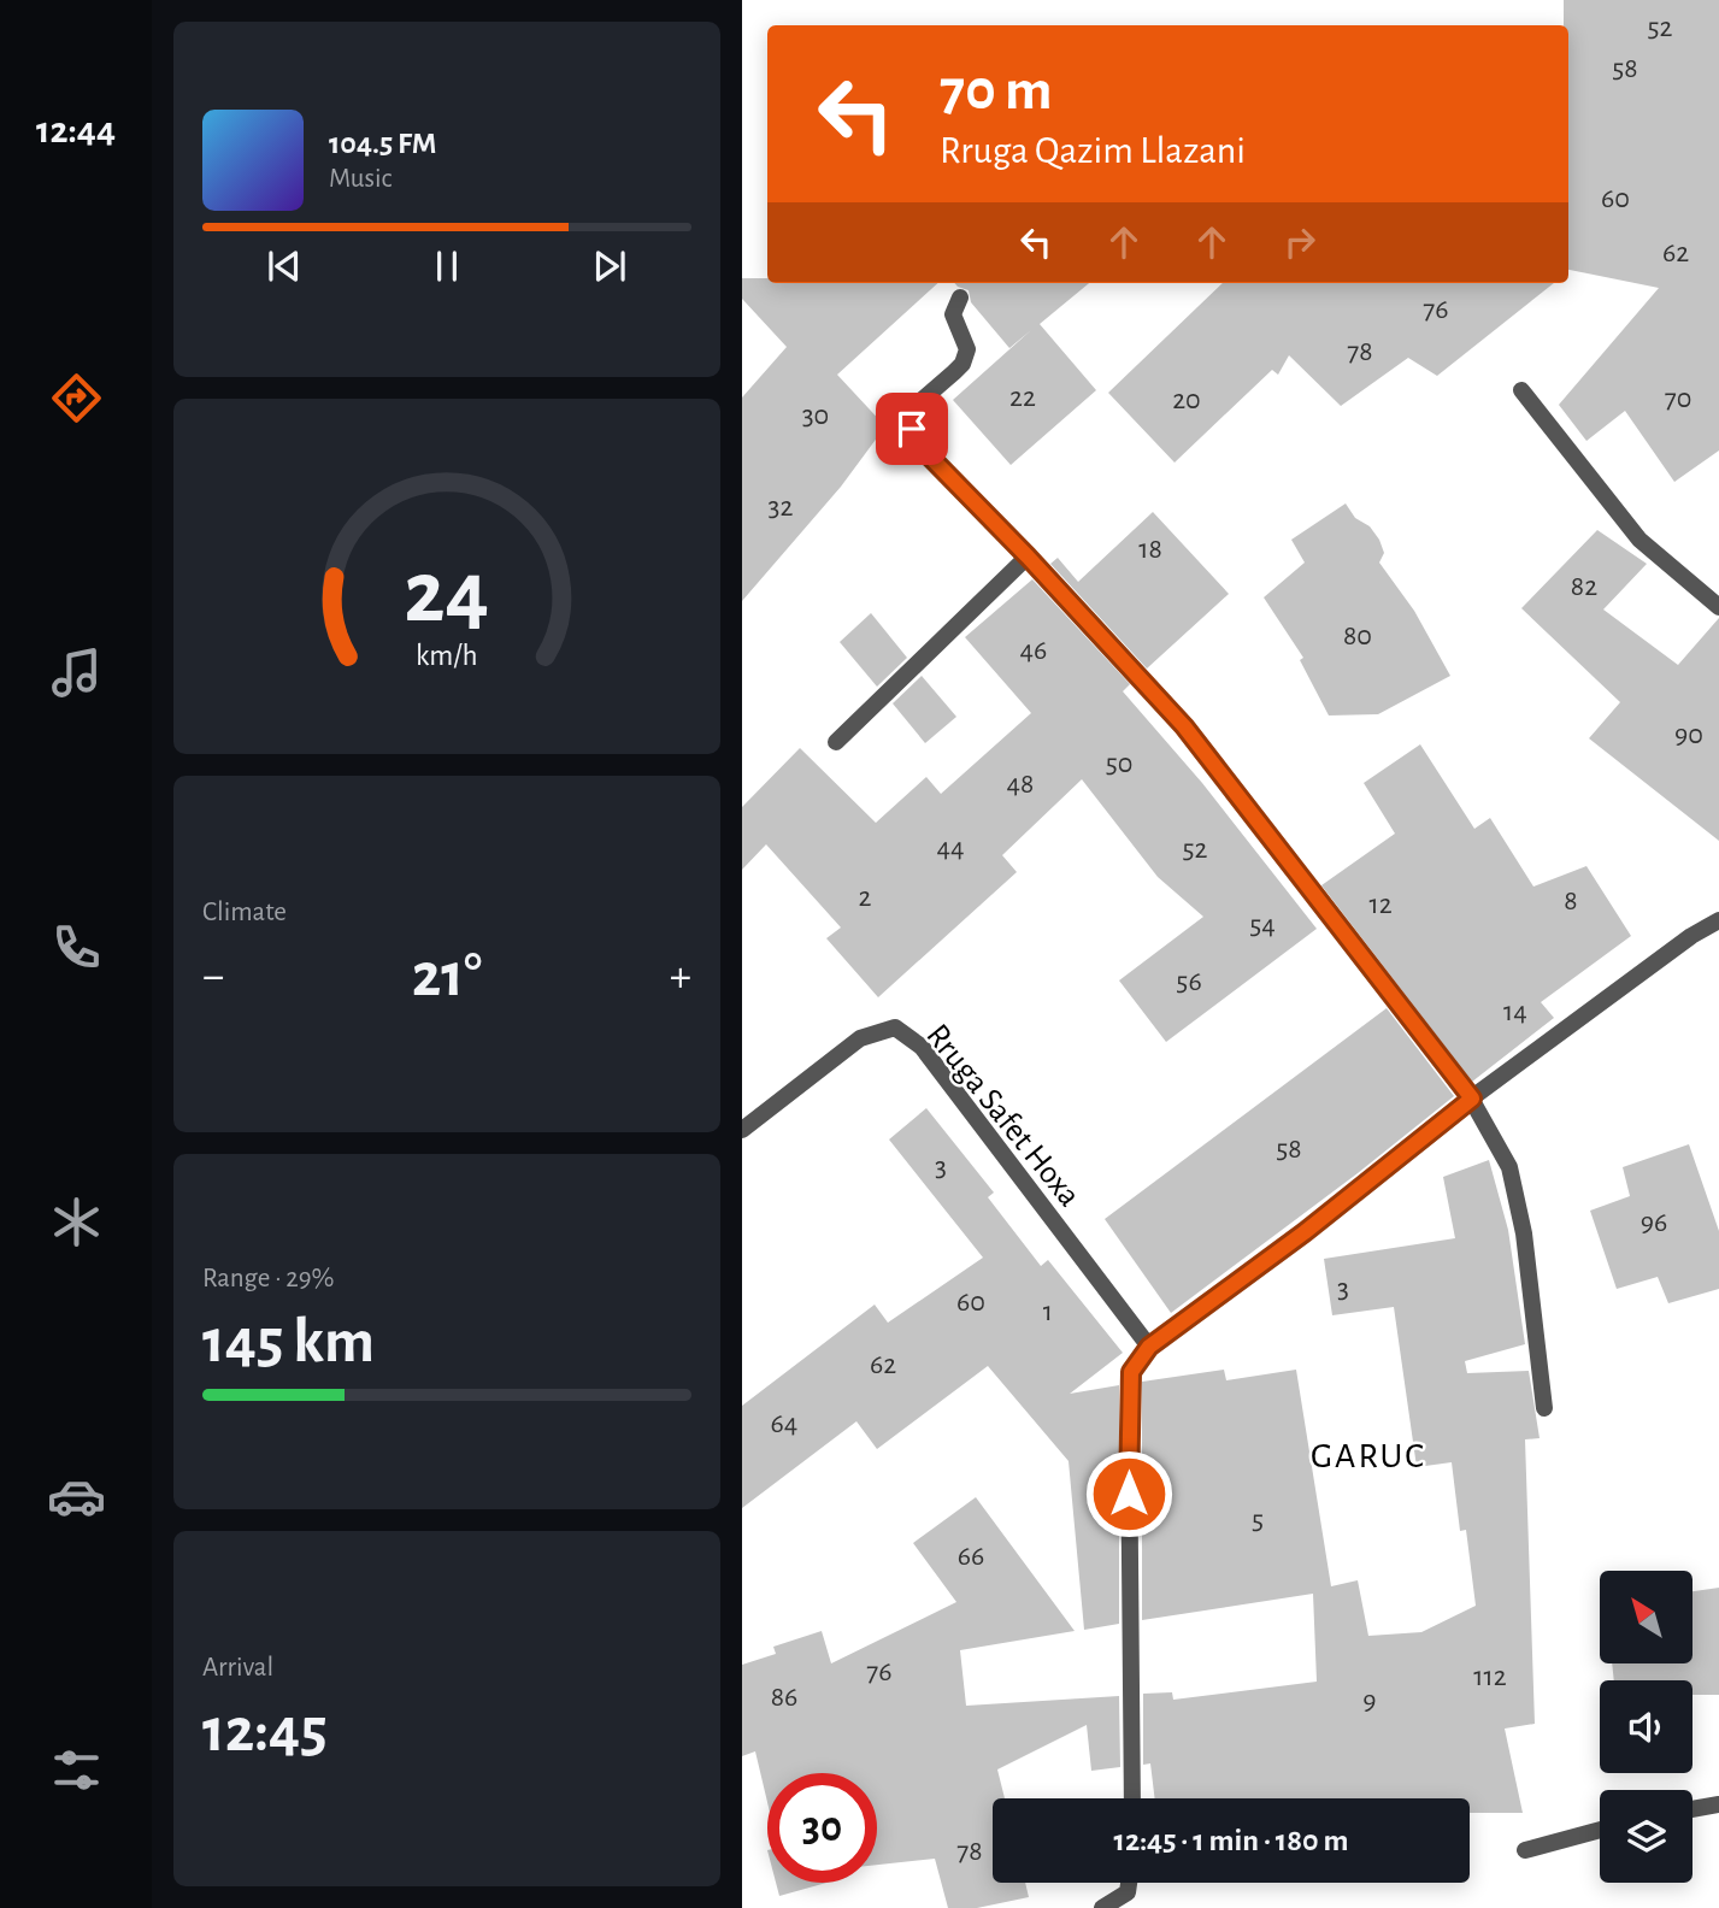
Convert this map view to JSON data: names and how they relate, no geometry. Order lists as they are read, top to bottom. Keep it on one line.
{"streets":{"street":["Rruga Safet Hoxa"]},"districts":["GARUC"],"house_numbers":["52","58","60","62","76","78","22","70","20","30","32","18","82","80","46","90","50","48","44","52","2","8","12","54","56","14","58","3","96","3","60","1","62","64","5","66","76","112","86","9","78"],"north":"top left","page":{"tabs":"12:44","turn":["70 m","Rruga Qazim Llazani"],"song":["104.5 FM","Music"],"tile":["Climate",["Range · 29%","145 km"],["Arrival","12:45"]],"heat":["−","21°","+"],"limit":"30","trip":"12:45 · 1 min · 180 m","gauge":["24","km/h"]}}
